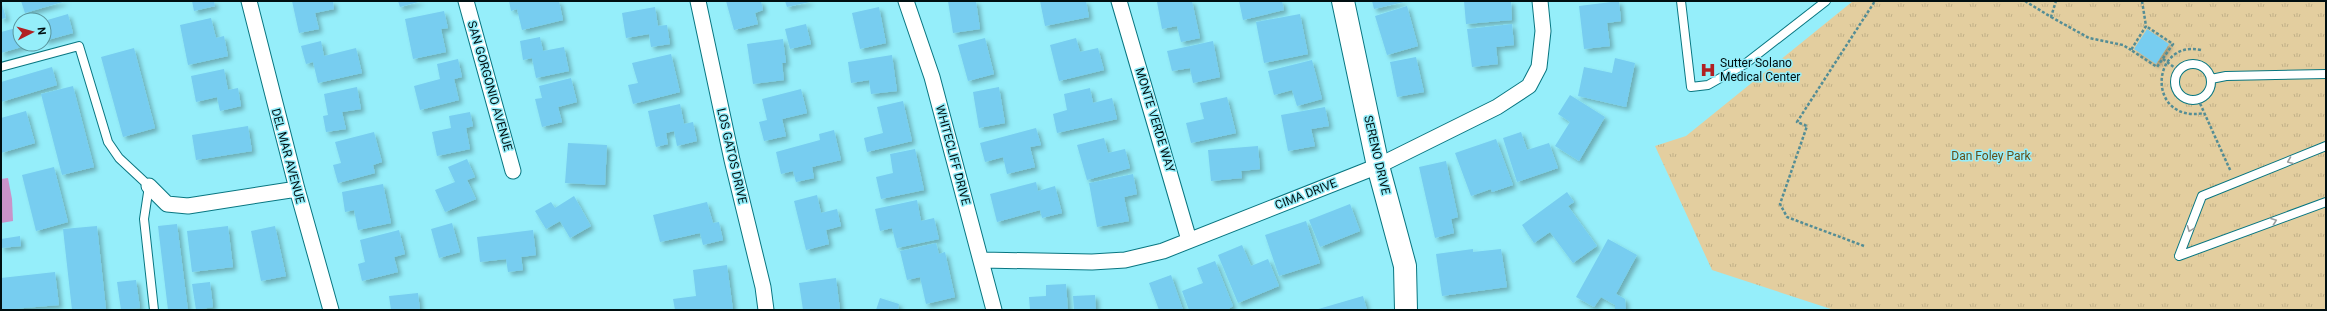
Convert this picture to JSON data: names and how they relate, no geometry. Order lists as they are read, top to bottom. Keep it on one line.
{"streets":{"street":["SAN GORGONIO AVENUE","MONTE VERDE WAY","WHITECLIFF DRIVE","SERENO DRIVE","DEL MAR AVENUE","LOS GATOS DRIVE","CIMA DRIVE"]},"crossings":[["MONTE VERDE WAY","CIMA DRIVE"],["WHITECLIFF DRIVE","CIMA DRIVE"],["SERENO DRIVE","CIMA DRIVE"]],"parks":["Dan Foley Park"],"places":{"hospital":["Sutter Solano Medical Center"]},"north":"right"}
